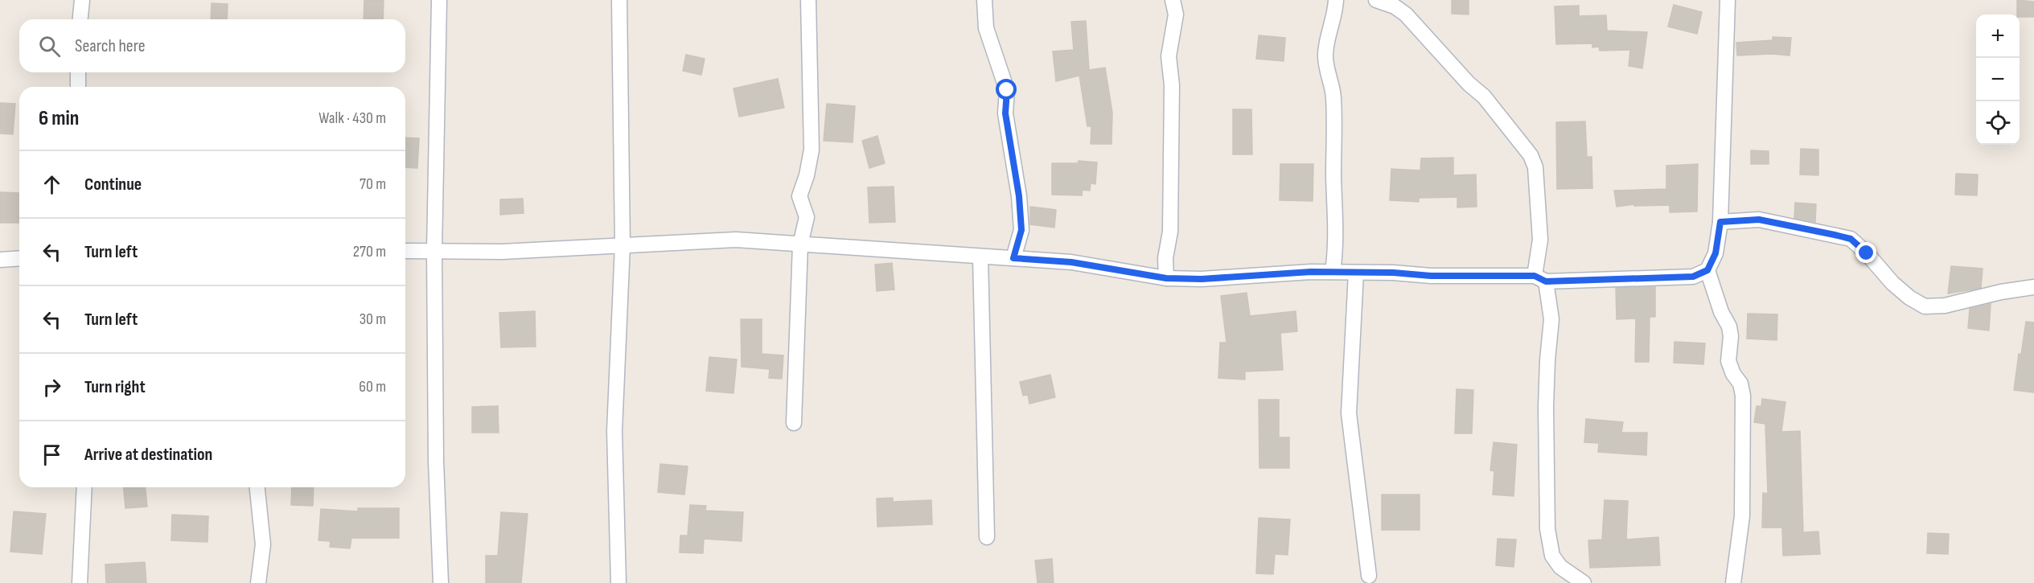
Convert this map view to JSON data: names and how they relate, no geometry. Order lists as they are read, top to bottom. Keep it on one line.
{"page":{"map_buttons":["+","−"],"search":"Search here","heading":["6 min","Walk · 430 m"],"list":[["Continue","70 m"],["Turn left","270 m"],["Turn left","30 m"],["Turn right","60 m"],"Arrive at destination"]}}
